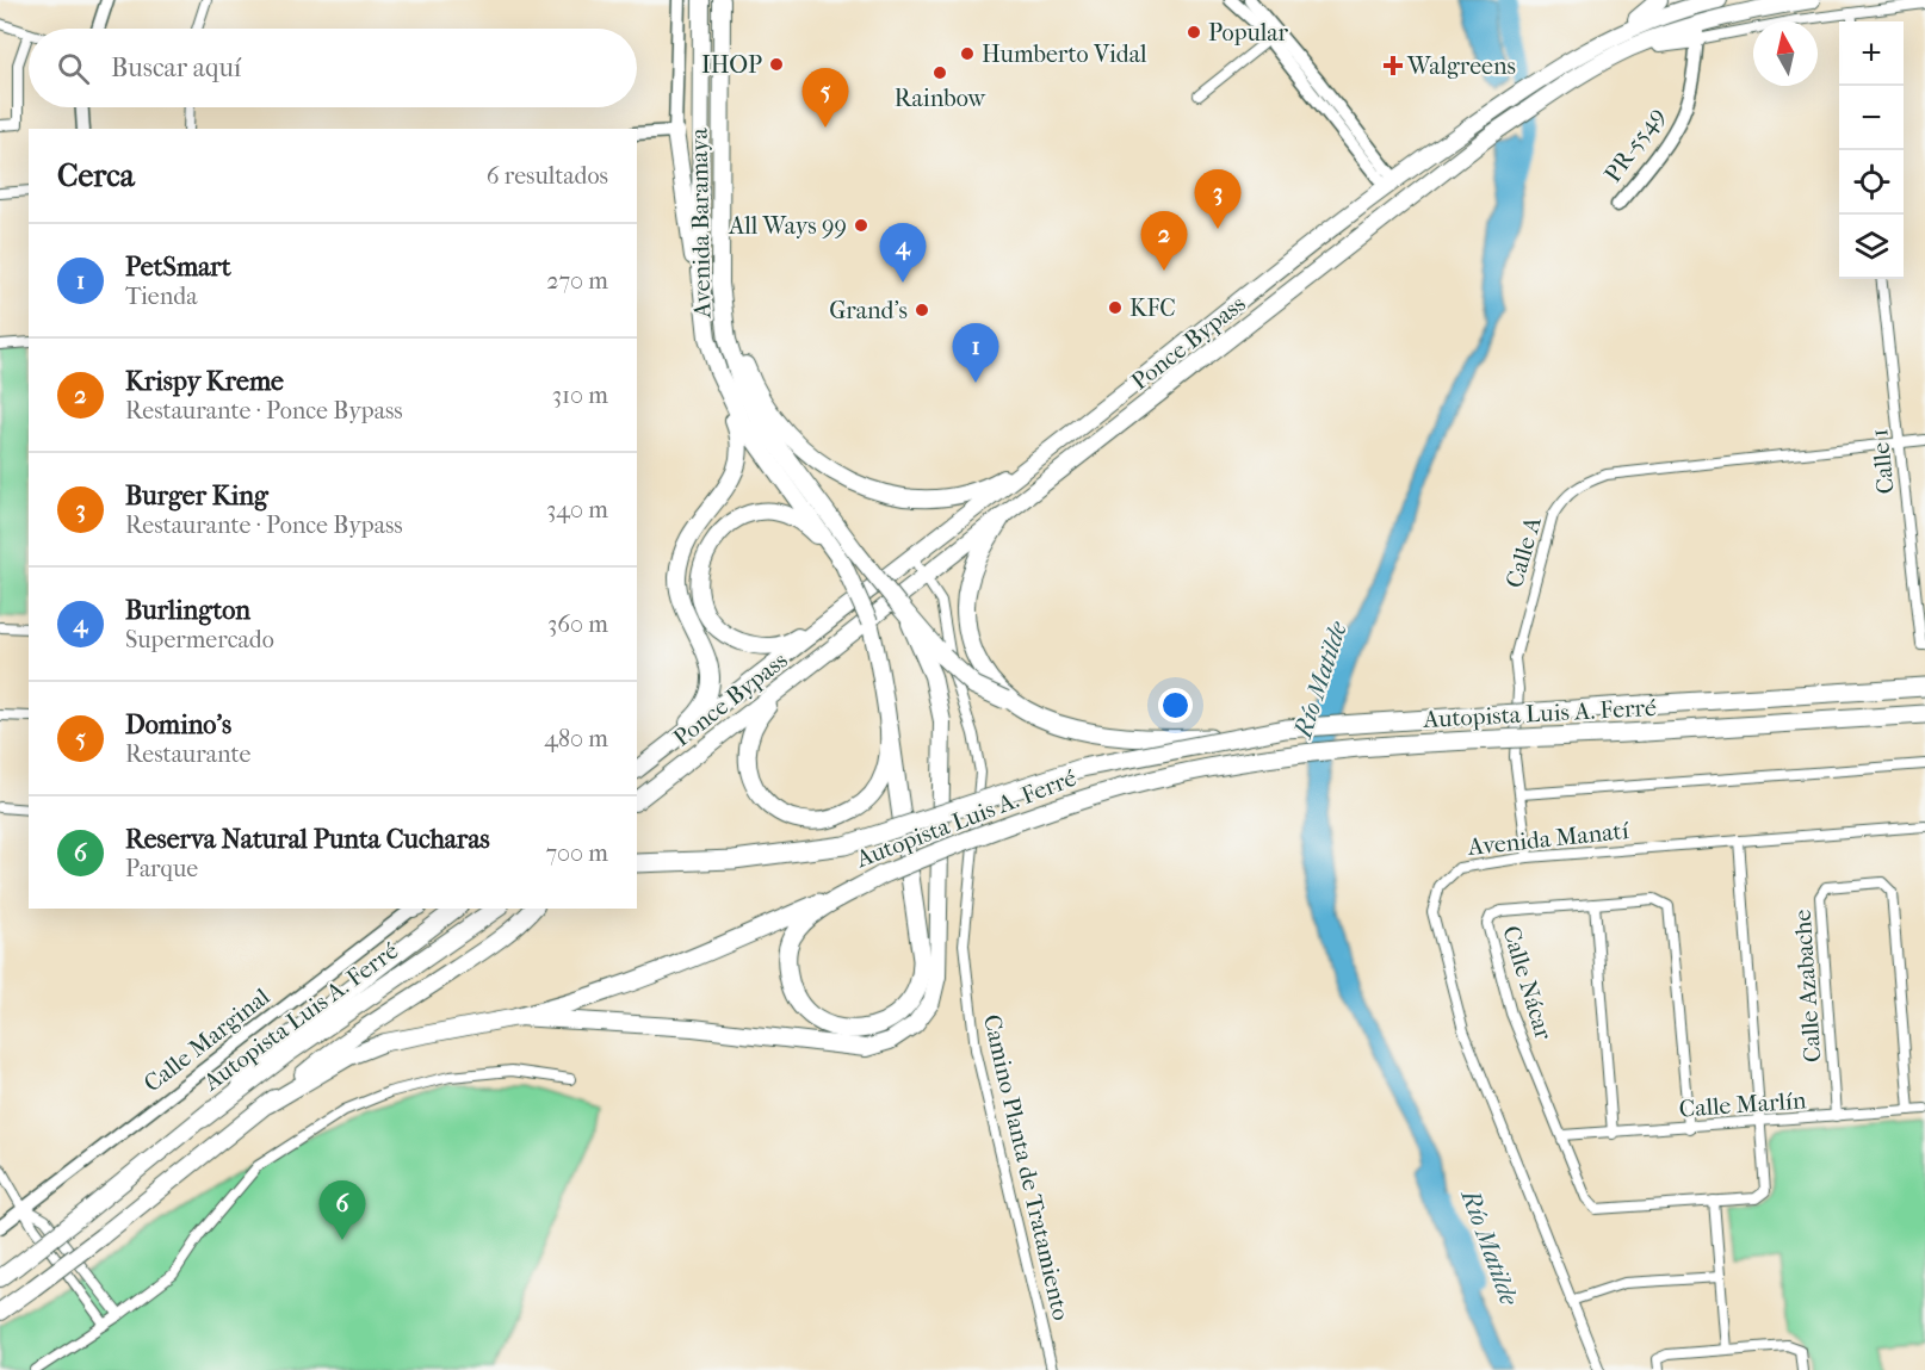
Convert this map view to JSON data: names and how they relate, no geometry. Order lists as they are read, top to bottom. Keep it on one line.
{"streets":{"highway":["Avenida Baramaya","Ponce Bypass","Autopista Luis A. Ferré"],"street":["PR-5549","Calle 1","Calle A","Avenida Manatí","Calle Nácar","Calle Azabache","Calle Marginal","Calle Marlín","Camino Planta de Tratamiento"]},"crossings":[["PR-5549","Ponce Bypass"],["Avenida Baramaya","Ponce Bypass"],["Avenida Baramaya","Autopista Luis A. Ferré"],["Ponce Bypass","Camino Planta de Tratamiento"],["Calle 1","Calle A"],["Calle A","Avenida Manatí"],["Calle Nácar","Calle Marlín"],["Calle Azabache","Calle Marlín"]],"water":["Río Matilde"],"places":{"other":["Popular","Humberto Vidal","IHOP","Rainbow","All Ways 99","KFC","Grand's"],"health":["Walgreens"]},"north":"top","page":{"map_buttons":["+","−"],"search":"Buscar aquí","pins":["5","3","2","4","1","6"],"heading":["Cerca","6 resultados"],"list":[{"mark":"1","name":"PetSmart","note":"Tienda","value":"270 m"},{"mark":"2","name":"Krispy Kreme","note":"Restaurante · Ponce Bypass","value":"310 m"},{"mark":"3","name":"Burger King","note":"Restaurante · Ponce Bypass","value":"340 m"},{"mark":"4","name":"Burlington","note":"Supermercado","value":"360 m"},{"mark":"5","name":"Domino's","note":"Restaurante","value":"480 m"},{"mark":"6","name":"Reserva Natural Punta Cucharas","note":"Parque","value":"700 m"}]}}
